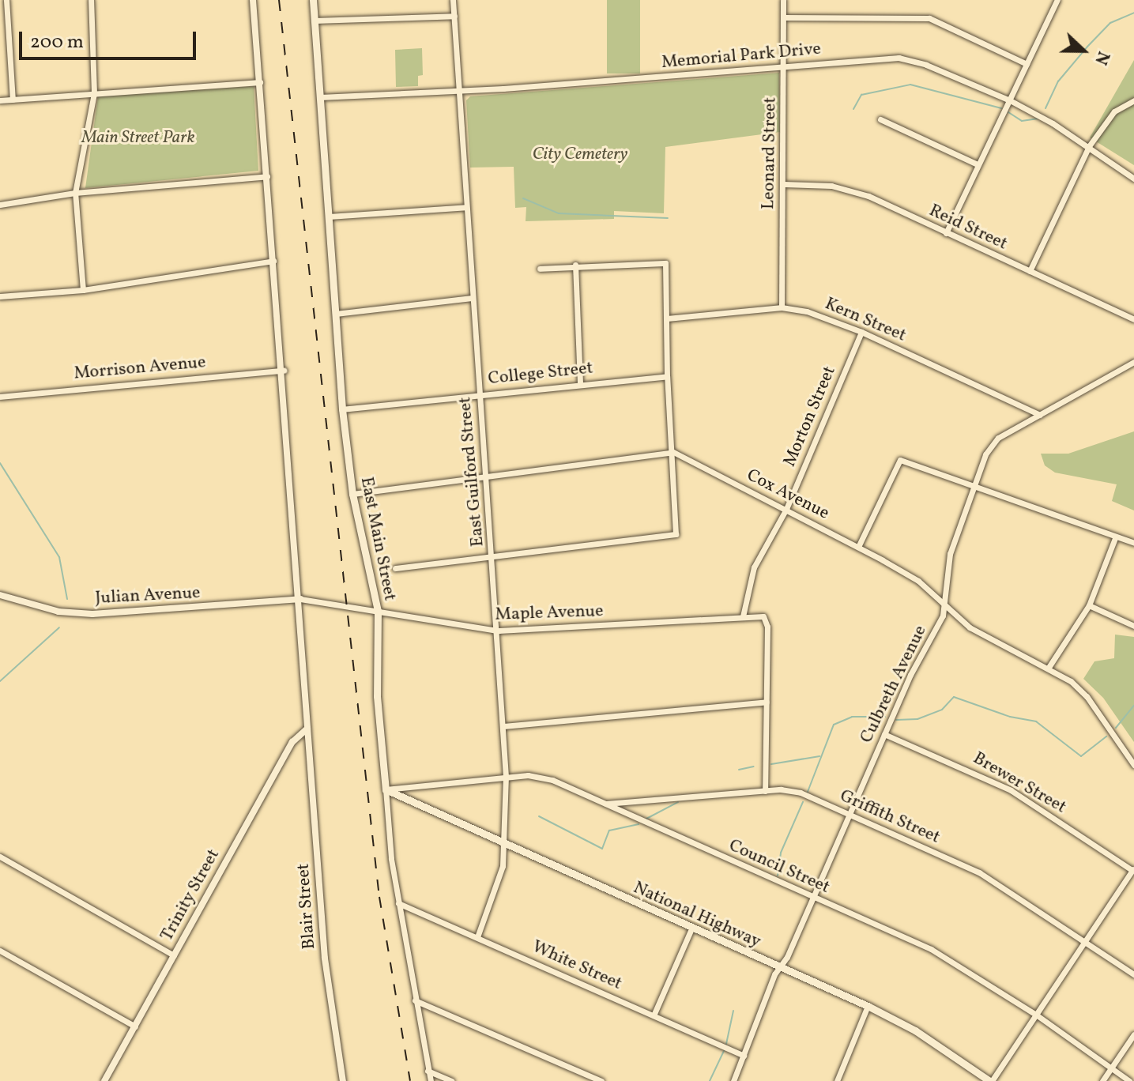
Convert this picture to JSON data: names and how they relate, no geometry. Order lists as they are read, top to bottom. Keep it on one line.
{"streets":{"main road":["East Main Street","National Highway"],"street":["Memorial Park Drive","Leonard Street","Reid Street","Kern Street","Morrison Avenue","College Street","Morton Street","East Guilford Street","Cox Avenue","Julian Avenue","Maple Avenue","Culbreth Avenue","Brewer Street","Griffith Street","Council Street","Trinity Street","Blair Street","White Street"]},"crossings":[["Memorial Park Drive","Leonard Street"],["Memorial Park Drive","East Guilford Street"],["Memorial Park Drive","East Main Street"],["Leonard Street","Reid Street"],["Leonard Street","Kern Street"],["Kern Street","Morton Street"],["Kern Street","Culbreth Avenue"],["College Street","East Guilford Street"],["College Street","East Main Street"],["Morton Street","Cox Avenue"],["Morton Street","Maple Avenue"],["East Guilford Street","Maple Avenue"],["East Guilford Street","Council Street"],["East Guilford Street","National Highway"],["East Guilford Street","White Street"],["Cox Avenue","Culbreth Avenue"],["East Main Street","Maple Avenue"],["East Main Street","Council Street"],["East Main Street","National Highway"],["East Main Street","White Street"],["Julian Avenue","Maple Avenue"],["Culbreth Avenue","Brewer Street"],["Culbreth Avenue","Griffith Street"],["Culbreth Avenue","Council Street"],["Culbreth Avenue","National Highway"],["Culbreth Avenue","White Street"],["Griffith Street","Council Street"],["Council Street","National Highway"],["Trinity Street","Blair Street"]],"parks":["Main Street Park","City Cemetery"],"scale_bar":"200 m","north":"right"}
